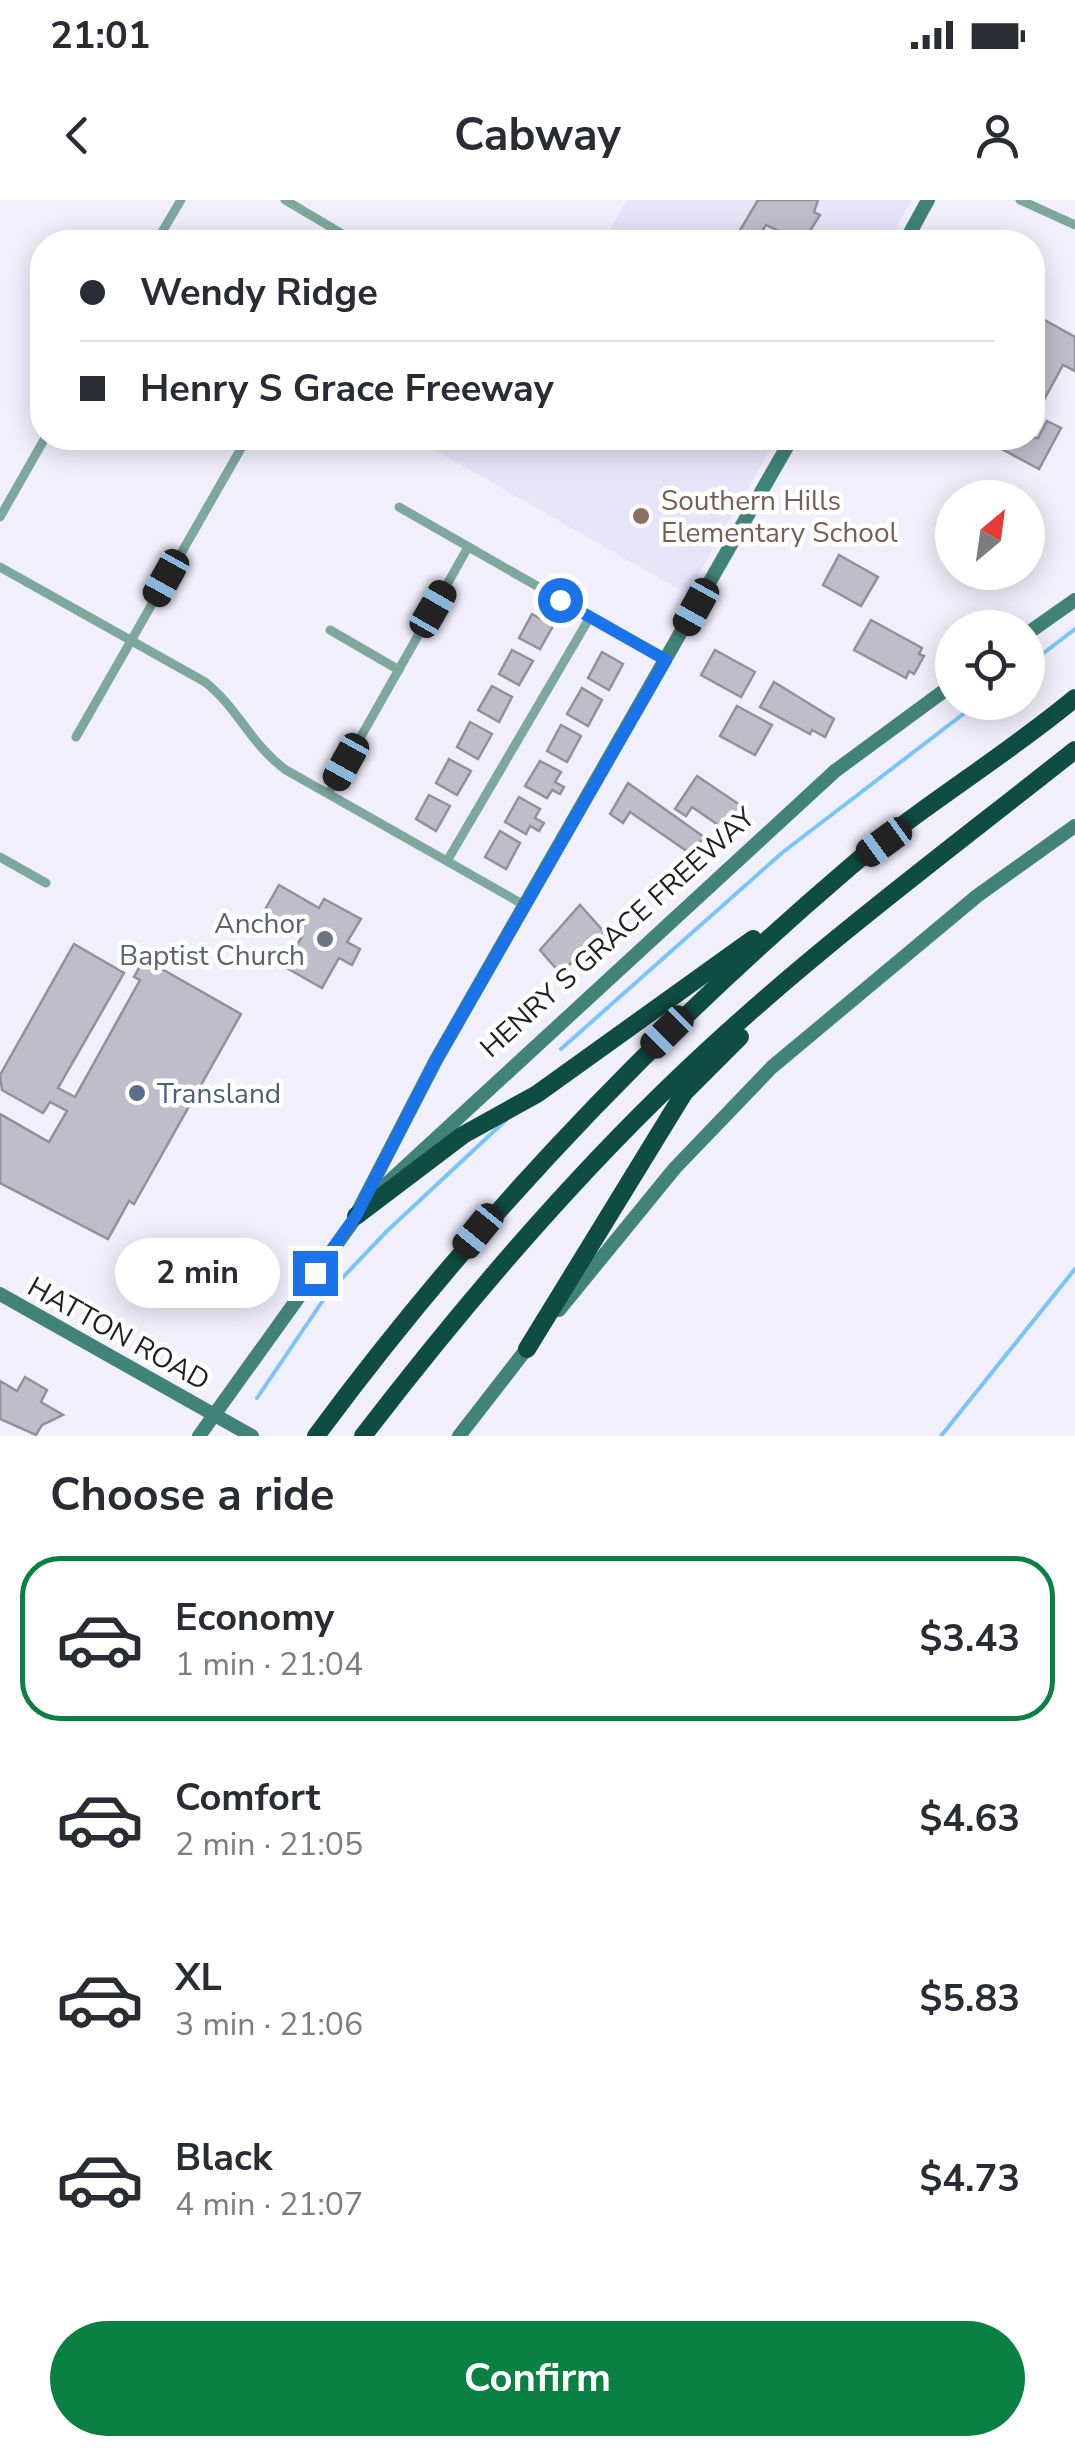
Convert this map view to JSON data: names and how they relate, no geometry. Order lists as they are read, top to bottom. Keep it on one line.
{"streets":{"street":["HENRY S GRACE FREEWAY","HATTON ROAD"]},"crossings":[["HENRY S GRACE FREEWAY","HATTON ROAD"]],"places":["Southern Hills Elementary School","Anchor Baptist Church","Transland"],"north":"top right","page":{"status":"21:01","header":"Cabway","banner":["Wendy Ridge","Henry S Grace Freeway"],"bubble":"2 min","heading":"Choose a ride","list":[{"name":"Economy","note":"1 min · 21:04","value":"$3.43"},{"name":"Comfort","note":"2 min · 21:05","value":"$4.63"},{"name":"XL","note":"3 min · 21:06","value":"$5.83"},{"name":"Black","note":"4 min · 21:07","value":"$4.73"}],"buttons":"Confirm"}}
